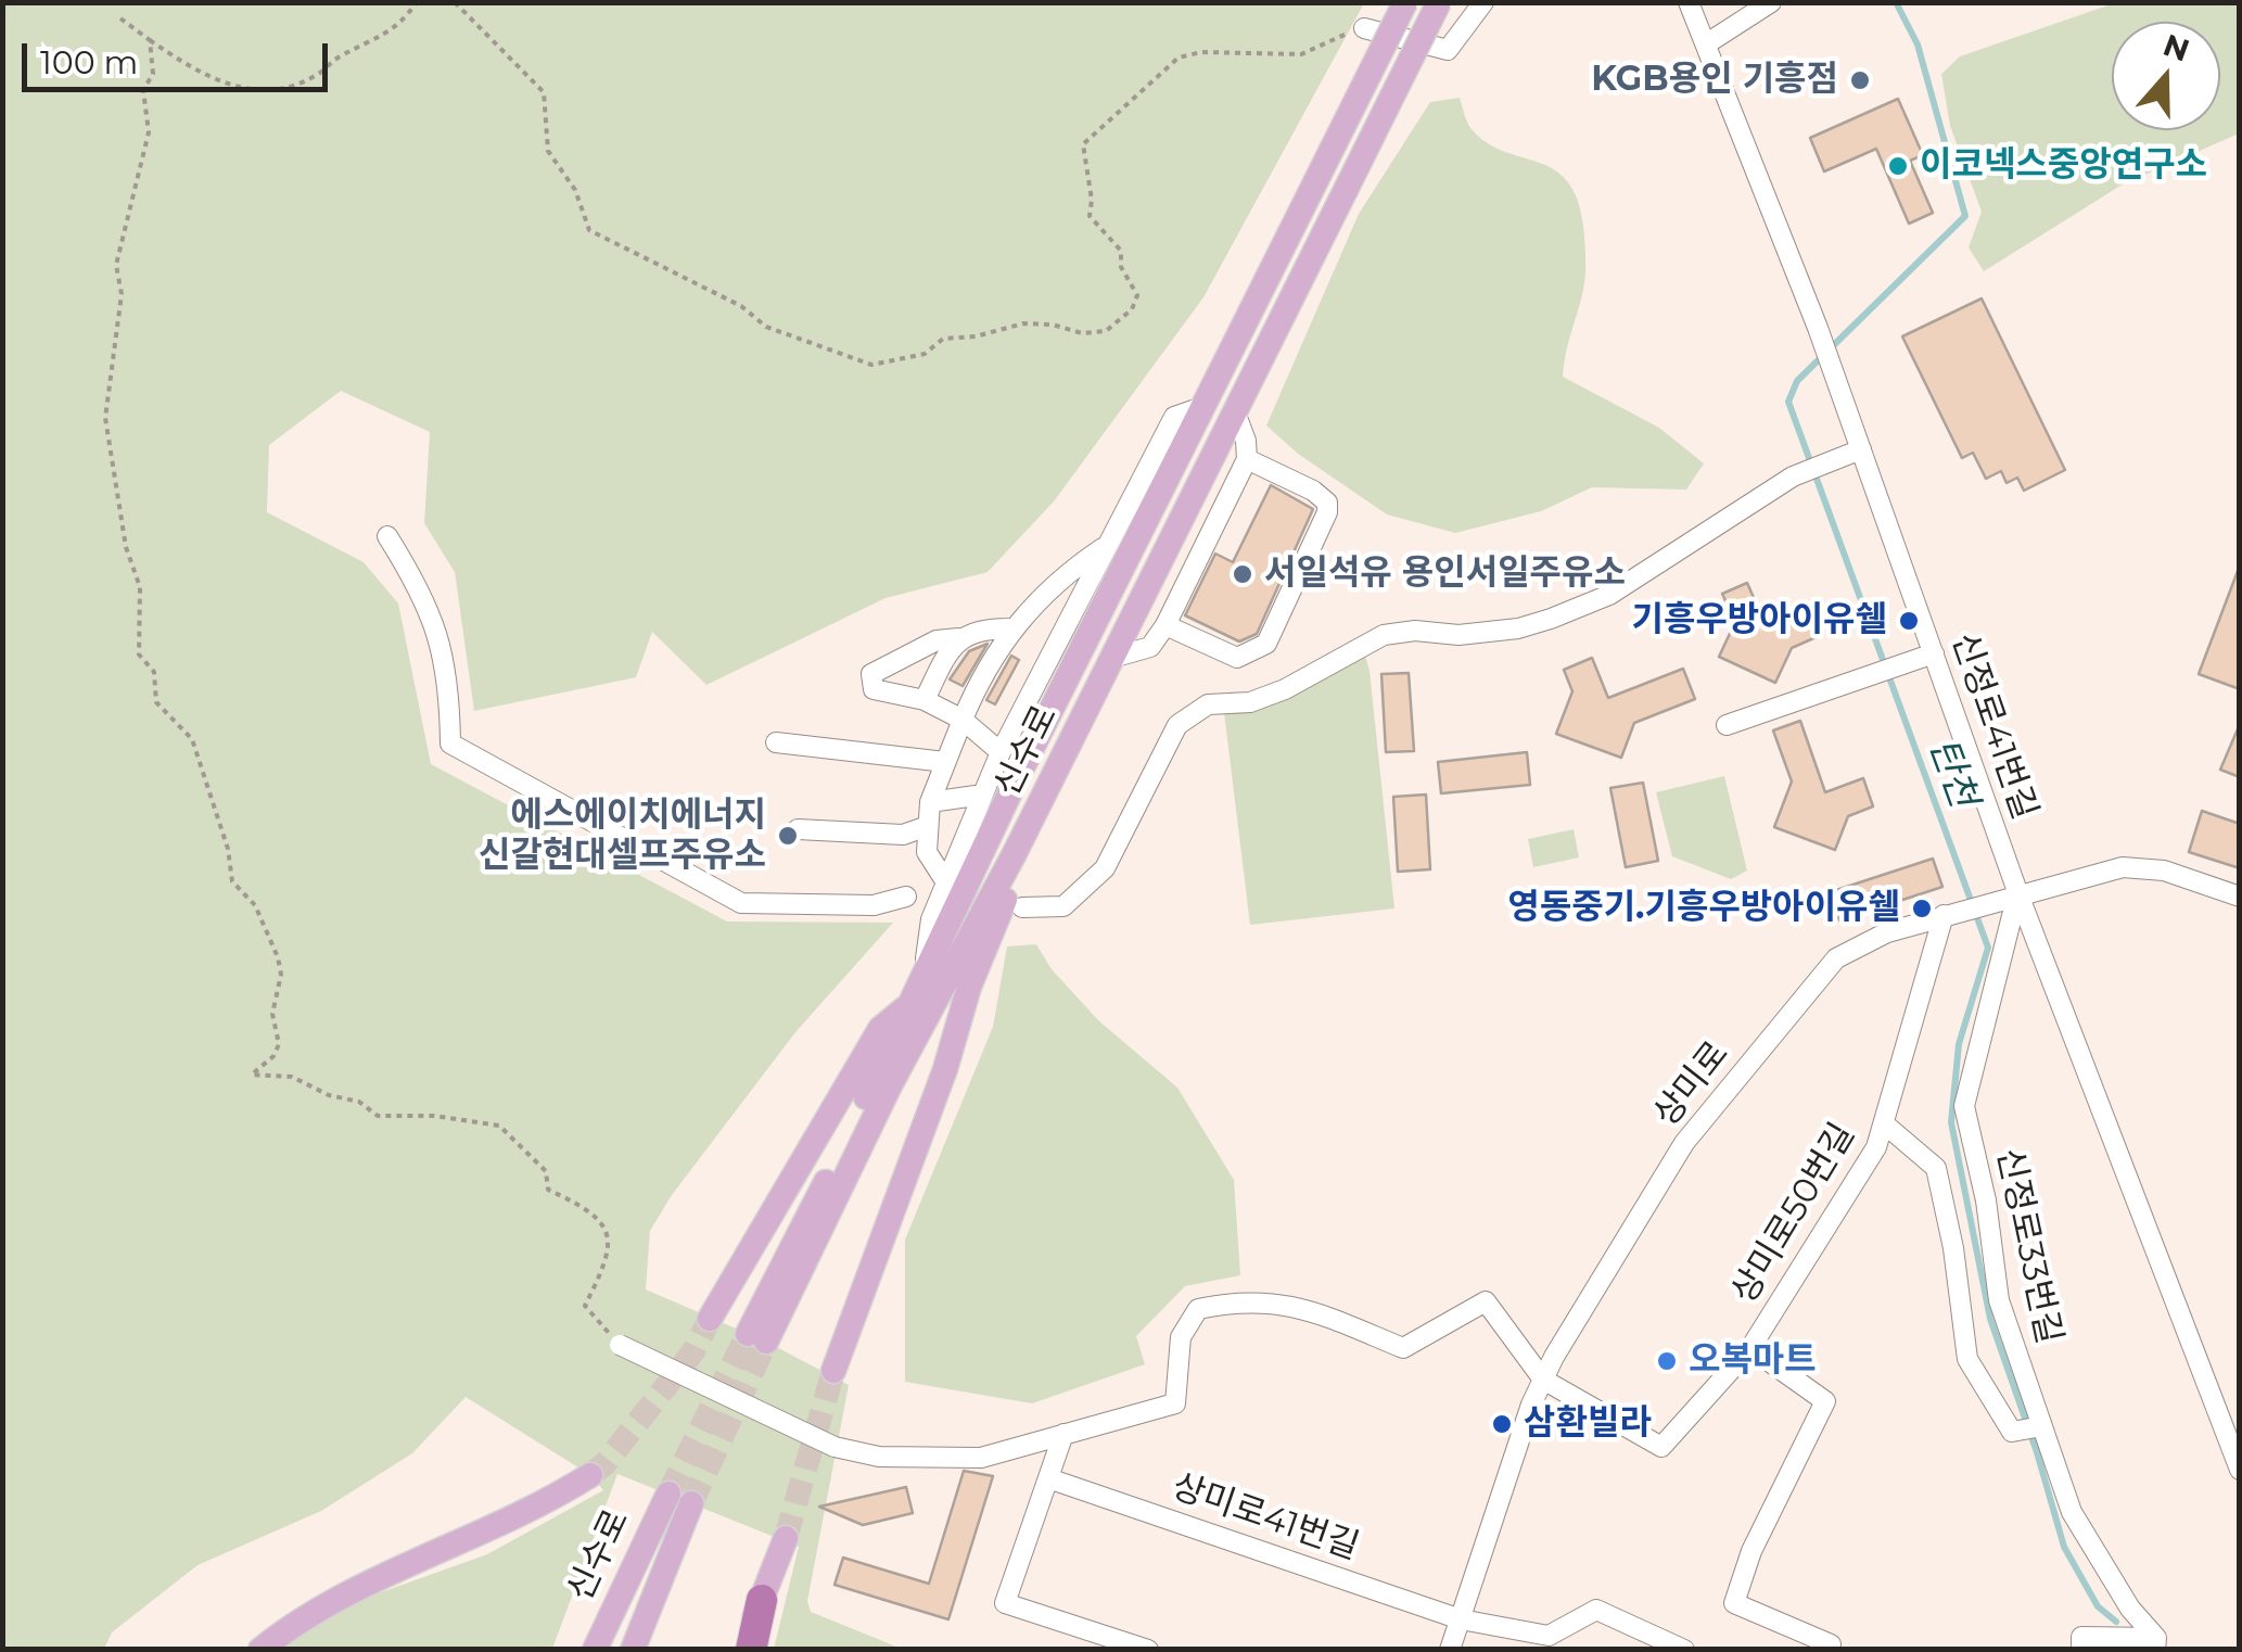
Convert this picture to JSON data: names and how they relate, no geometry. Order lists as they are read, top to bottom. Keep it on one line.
{"streets":{"main road":["신수로"],"street":["신정로41번길","상미로","상미로50번길","신정로33번길","상미로41번길"]},"crossings":[["신정로41번길","상미로"],["신정로41번길","신정로33번길"],["상미로","상미로50번길"],["상미로","신정로33번길"],["상미로","상미로41번길"]],"water":["탄천"],"places":["KGB용인 기흥점","이코넥스중앙연구소","서일석유 용인서일주유소","기흥우방아이유쉘","에스에이치에너지 신갈현대셀프주유소","영동중기.기흥우방아이유쉘","오복마트","삼환빌라"],"scale_bar":"100 m","north":"top"}
